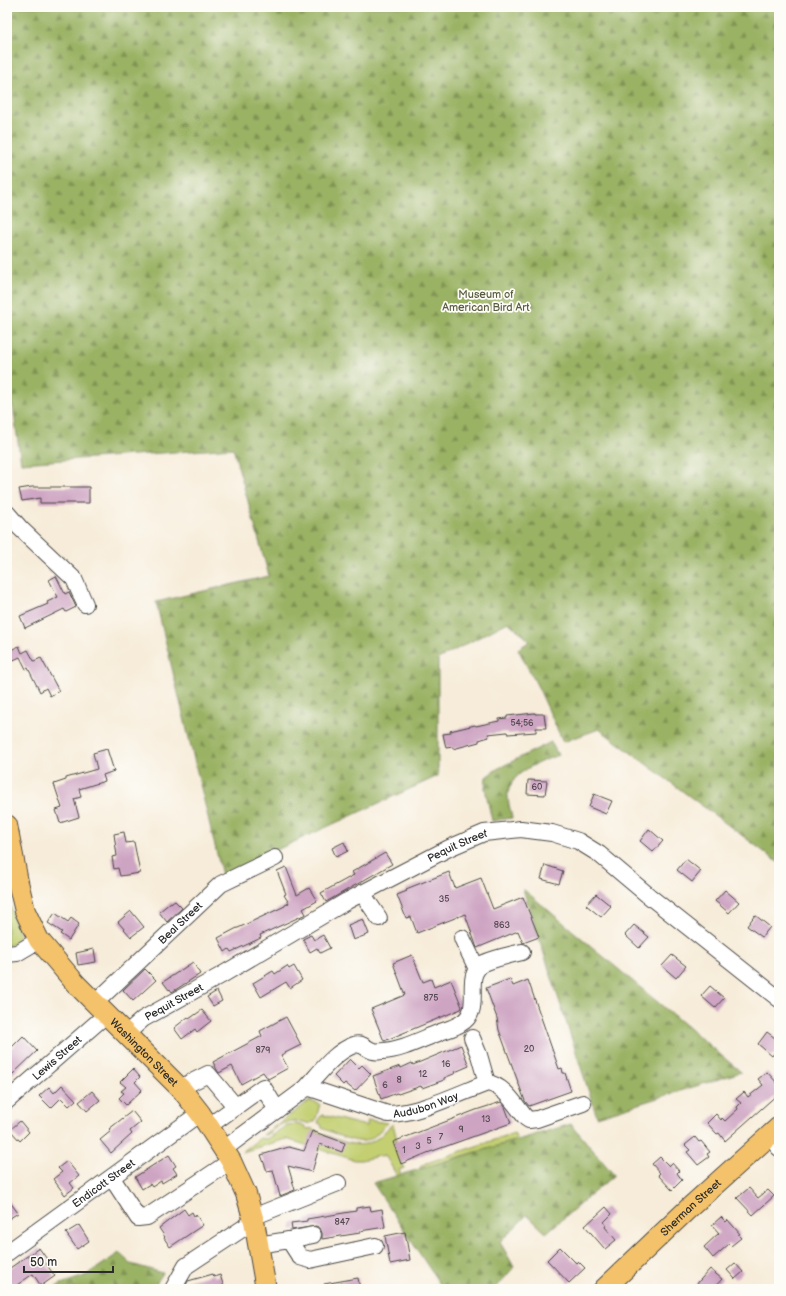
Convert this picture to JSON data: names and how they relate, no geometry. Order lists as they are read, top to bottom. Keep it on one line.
{"streets":{"main road":["Washington Street","Sherman Street"],"street":["Pequit Street","Beal Street","Lewis Street","Audubon Way","Endicott Street"]},"crossings":[["Pequit Street","Washington Street"],["Beal Street","Washington Street"],["Beal Street","Lewis Street"],["Washington Street","Lewis Street"],["Washington Street","Endicott Street"]],"parks":["Museum of American Bird Art"],"house_numbers":["54;56","60","35","863","875","20","879","16","12","8","6","13","9","7","5","3","1","847"],"scale_bar":"50 m"}
